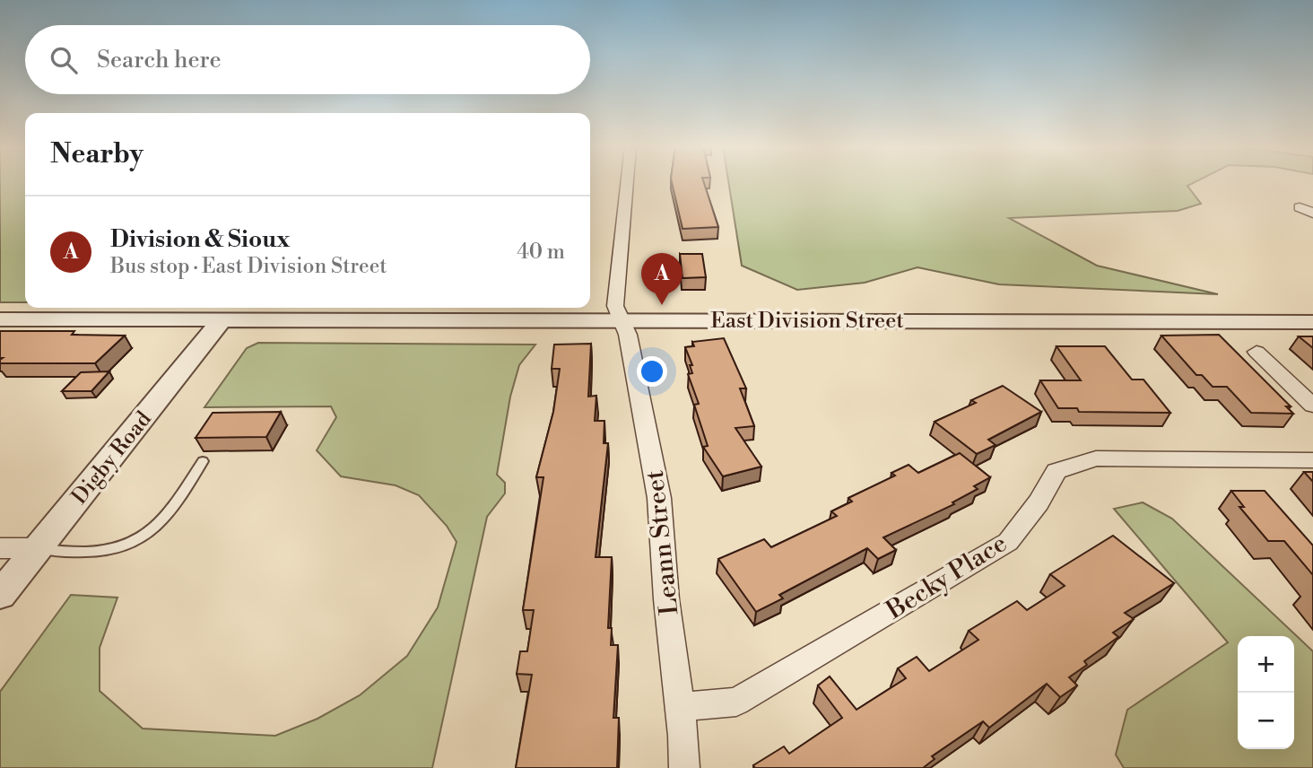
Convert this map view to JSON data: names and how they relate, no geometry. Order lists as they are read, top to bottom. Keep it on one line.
{"streets":{"street":["East Division Street","Digby Road","Leann Street","Becky Place"]},"crossings":[["East Division Street","Digby Road"],["East Division Street","Leann Street"],["Leann Street","Becky Place"]],"page":{"search":"Search here","heading":"Nearby","list":[{"mark":"A","name":"Division & Sioux","note":"Bus stop · East Division Street","value":"40 m"}],"pins":"A","map_buttons":["+","−"]}}
